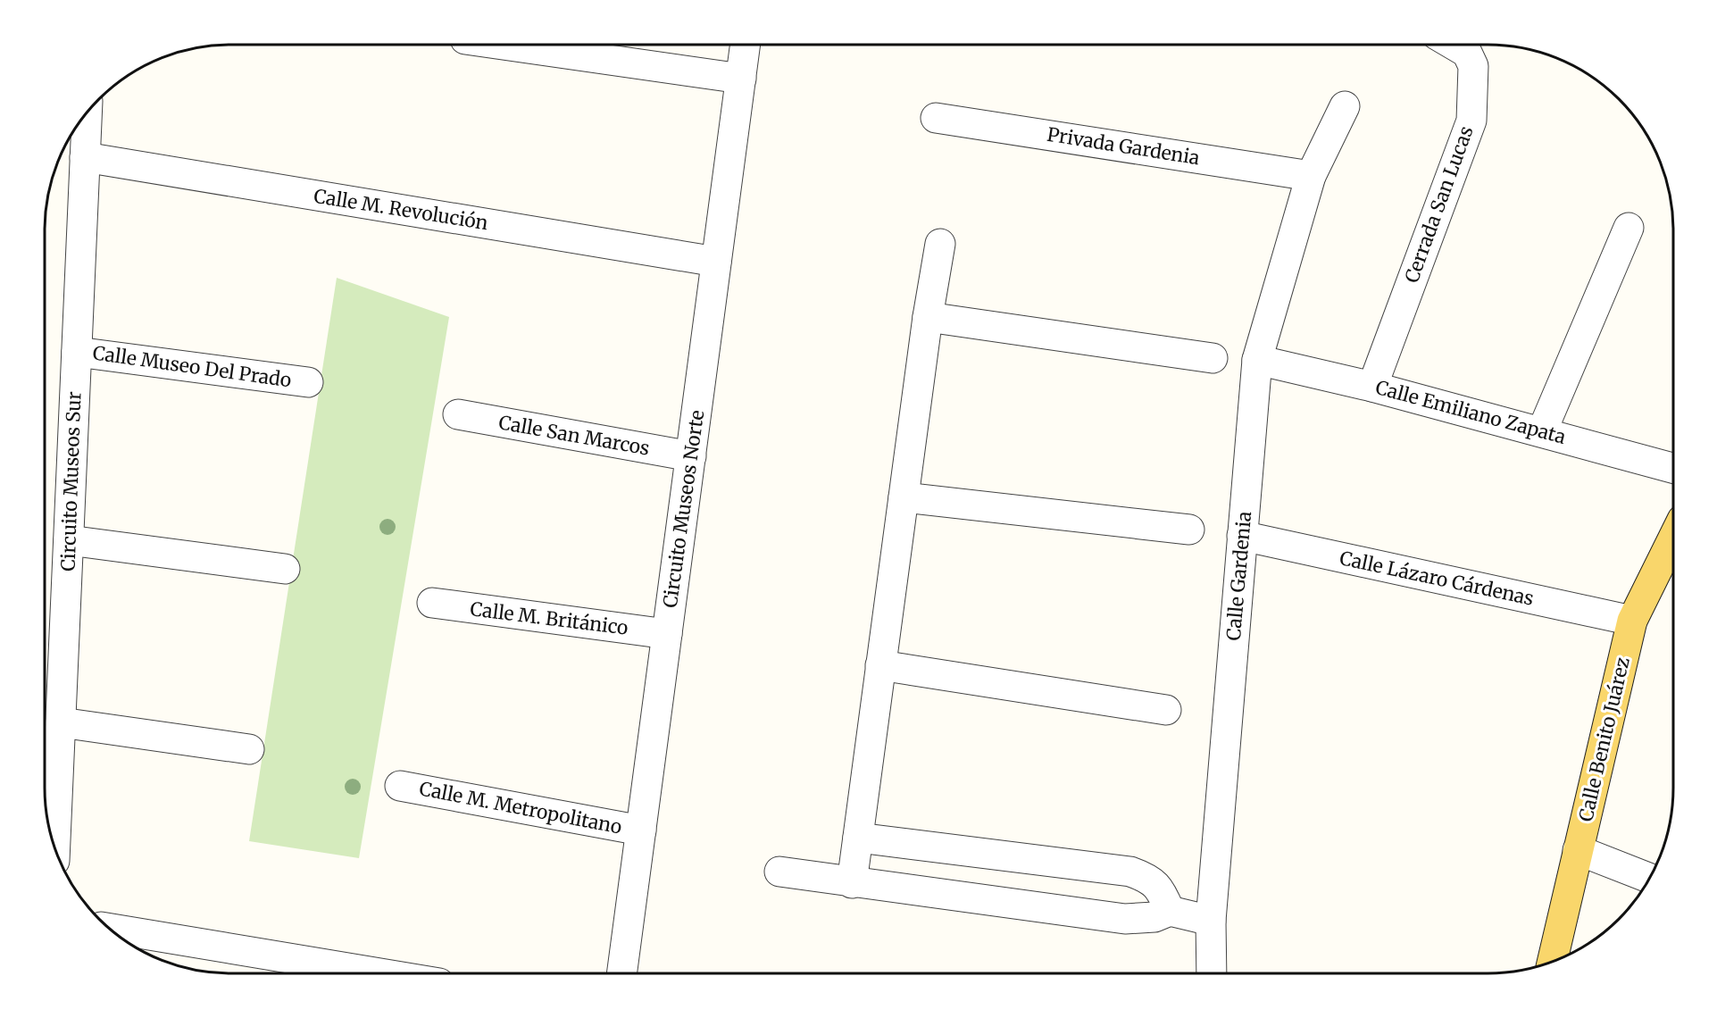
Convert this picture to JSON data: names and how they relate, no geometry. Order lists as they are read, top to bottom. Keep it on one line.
{"streets":{"main road":["Calle Benito Juárez"],"street":["Privada Gardenia","Cerrada San Lucas","Calle M. Revolución","Calle Museo Del Prado","Calle Emiliano Zapata","Calle San Marcos","Circuito Museos Sur","Circuito Museos Norte","Calle Gardenia","Calle Lázaro Cárdenas","Calle M. Británico","Calle M. Metropolitano"]},"crossings":[["Privada Gardenia","Calle Gardenia"],["Cerrada San Lucas","Calle Emiliano Zapata"],["Calle M. Revolución","Circuito Museos Sur"],["Calle M. Revolución","Circuito Museos Norte"],["Calle Museo Del Prado","Circuito Museos Sur"],["Calle Emiliano Zapata","Calle Gardenia"],["Calle San Marcos","Circuito Museos Norte"],["Circuito Museos Norte","Calle M. Británico"],["Circuito Museos Norte","Calle M. Metropolitano"],["Calle Gardenia","Calle Lázaro Cárdenas"],["Calle Lázaro Cárdenas","Calle Benito Juárez"]]}
